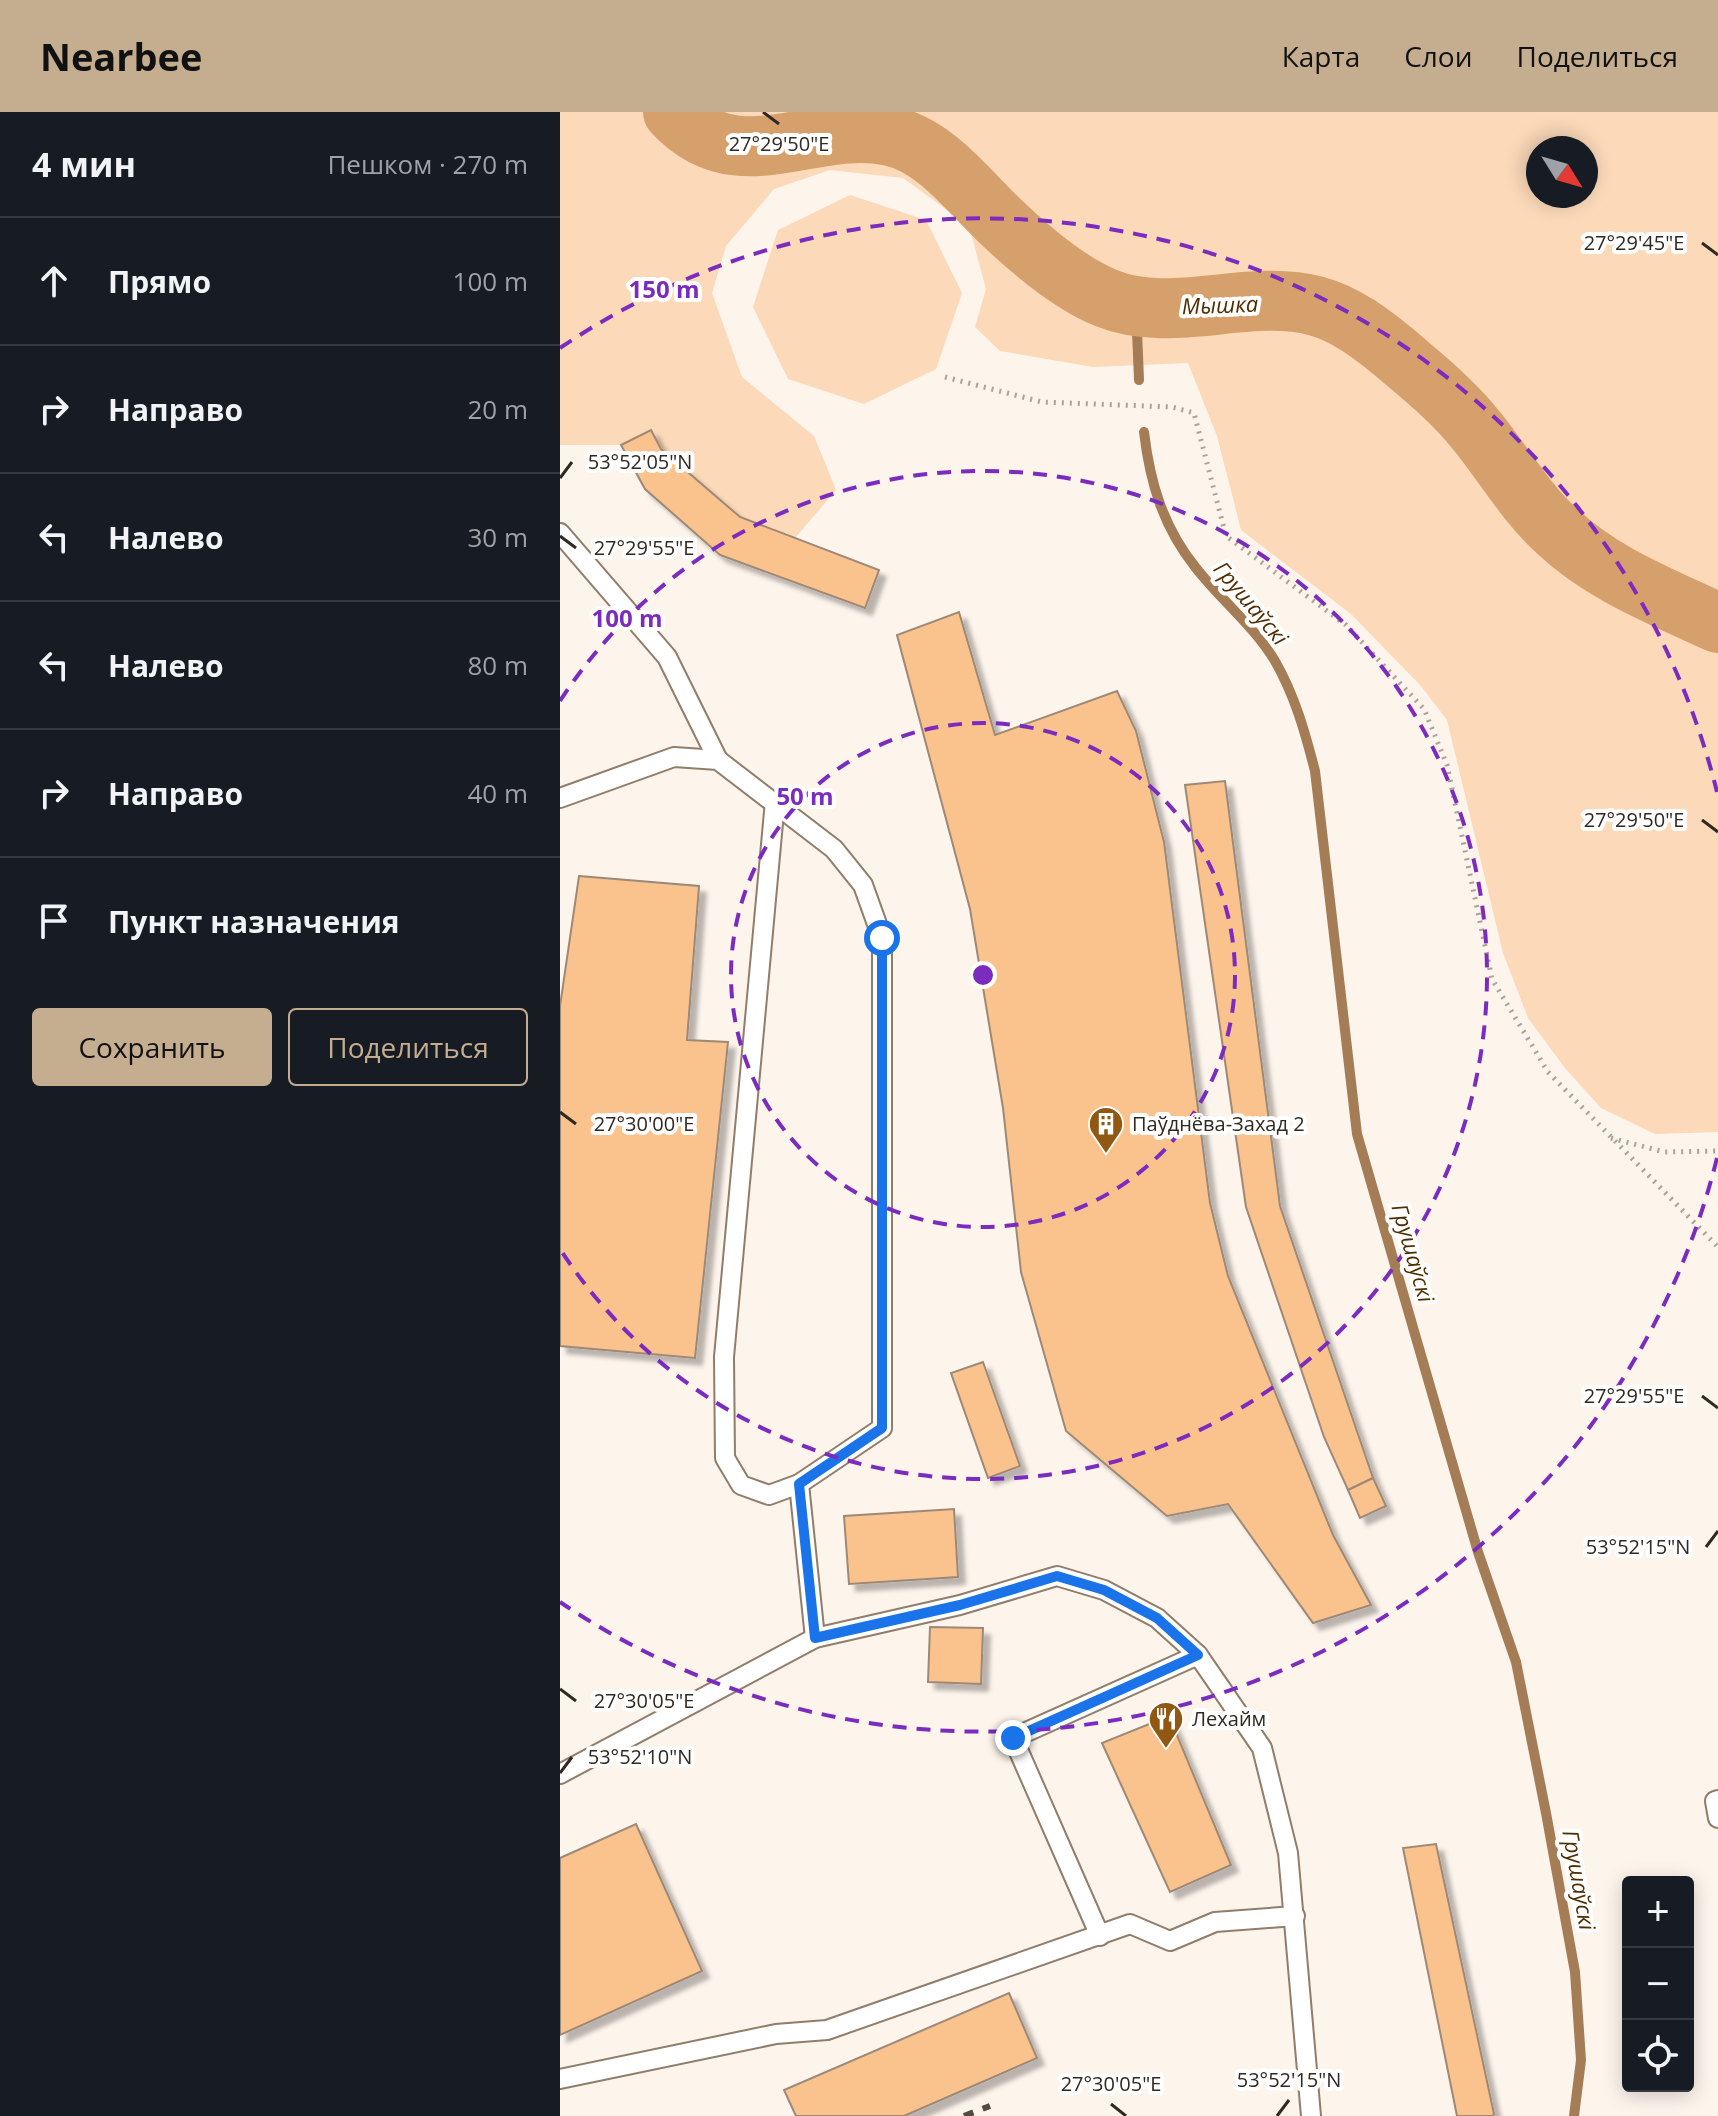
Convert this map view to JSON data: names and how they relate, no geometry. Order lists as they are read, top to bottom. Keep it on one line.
{"water":["Мышка","Грушаўскі"],"places":{"building":["Паўднёва-Захад 2"],"restaurant":["Лехайм"]},"north":"bottom right","page":{"header":"Nearbee","nav":["Карта","Слои","Поделиться"],"heading":["4 мин","Пешком · 270 m"],"list":[["Прямо","100 m"],["Направо","20 m"],["Налево","30 m"],["Налево","80 m"],["Направо","40 m"],"Пункт назначения"],"buttons":["Сохранить","Поделиться"],"map_buttons":["+","−"]},"coordinates":["27°29'50\"E","27°29'45\"E","53°52'05\"N","27°29'55\"E","27°30'00\"E","53°52'15\"N","27°30'05\"E","53°52'10\"N"],"rings":["150 m","100 m","50 m"]}
